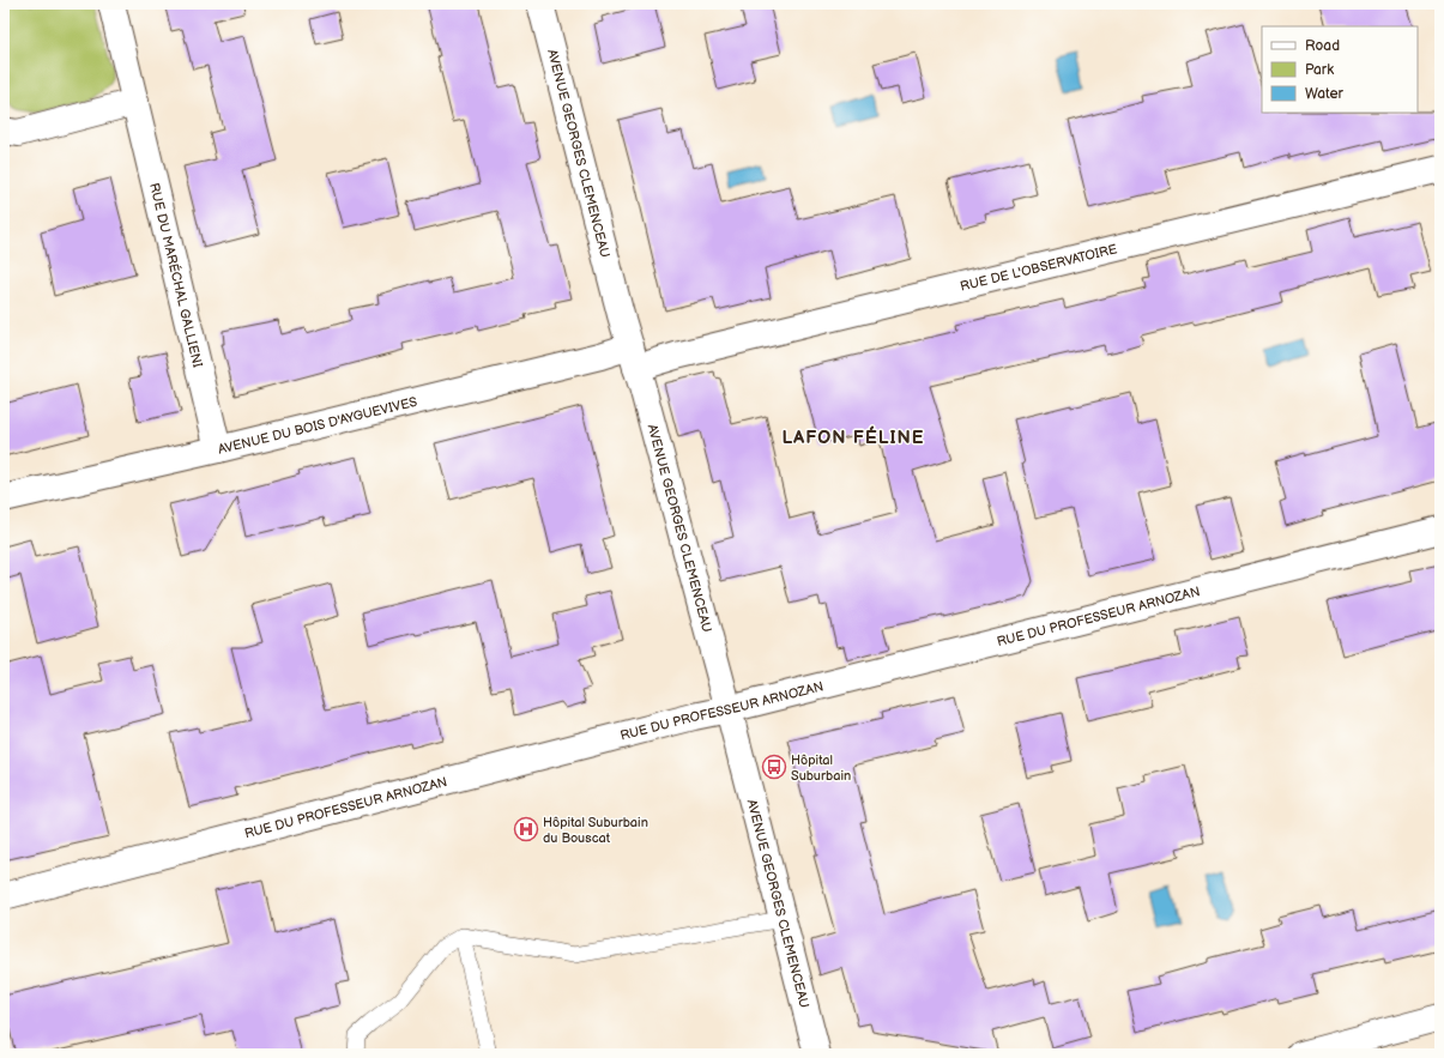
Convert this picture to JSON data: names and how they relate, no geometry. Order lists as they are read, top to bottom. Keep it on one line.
{"streets":{"street":["AVENUE GEORGES CLEMENCEAU","RUE DE L'OBSERVATOIRE","RUE DU MARÉCHAL GALLIENI","AVENUE DU BOIS D'AYGUEVIVES","RUE DU PROFESSEUR ARNOZAN"]},"crossings":[["AVENUE GEORGES CLEMENCEAU","RUE DE L'OBSERVATOIRE"],["AVENUE GEORGES CLEMENCEAU","AVENUE DU BOIS D'AYGUEVIVES"],["AVENUE GEORGES CLEMENCEAU","RUE DU PROFESSEUR ARNOZAN"],["RUE DE L'OBSERVATOIRE","AVENUE DU BOIS D'AYGUEVIVES"],["RUE DU MARÉCHAL GALLIENI","AVENUE DU BOIS D'AYGUEVIVES"]],"districts":["LAFON FÉLINE"],"places":{"bus stop":["Hôpital Suburbain"],"hospital":["Hôpital Suburbain du Bouscat"]},"legend":["Road","Park","Water"]}
